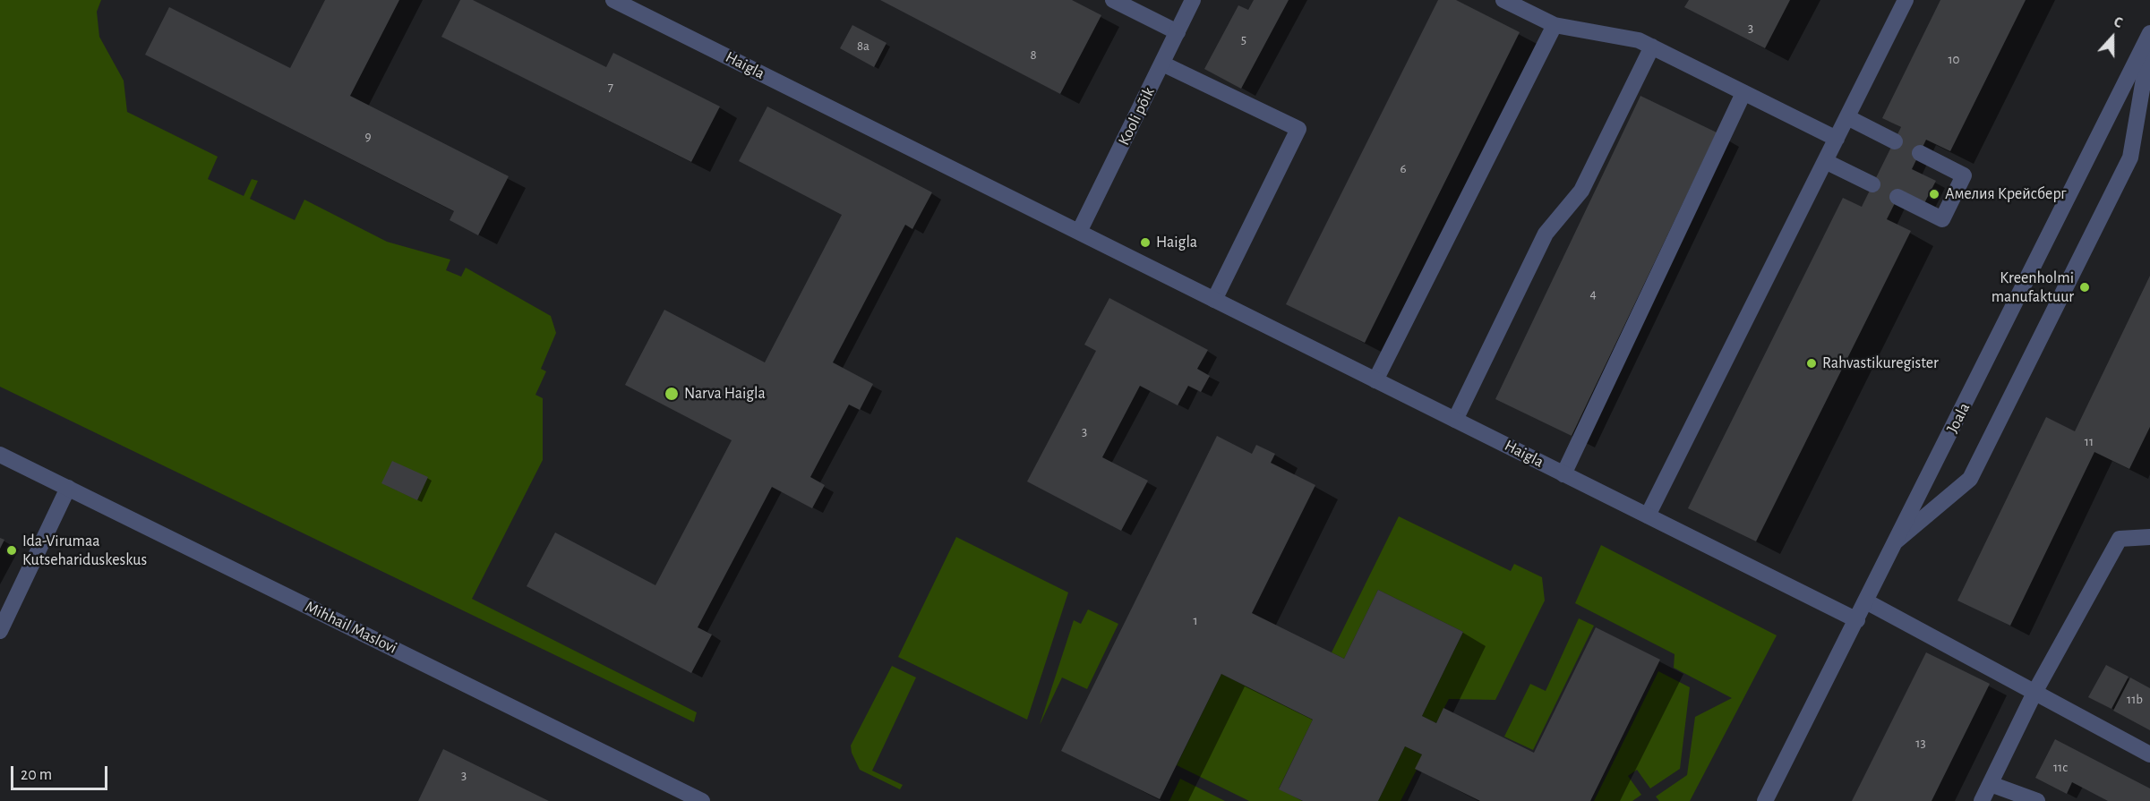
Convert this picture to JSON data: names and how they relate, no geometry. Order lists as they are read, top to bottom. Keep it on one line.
{"streets":{"street":["Haigla","Kooli põik","Joala","Mihhail Maslovi"]},"crossings":[["Haigla","Kooli põik"],["Haigla","Joala"]],"places":["Амелия Крейсберг","Haigla","Kreenholmi manufaktuur","Rahvastikuregister","Narva Haigla","Ida-Virumaa Kutsehariduskeskus"],"house_numbers":["3","5","8a","8","10","7","9","6","4","3","11","1","11b","13","11c","3"],"scale_bar":"20 m","north":"top"}
